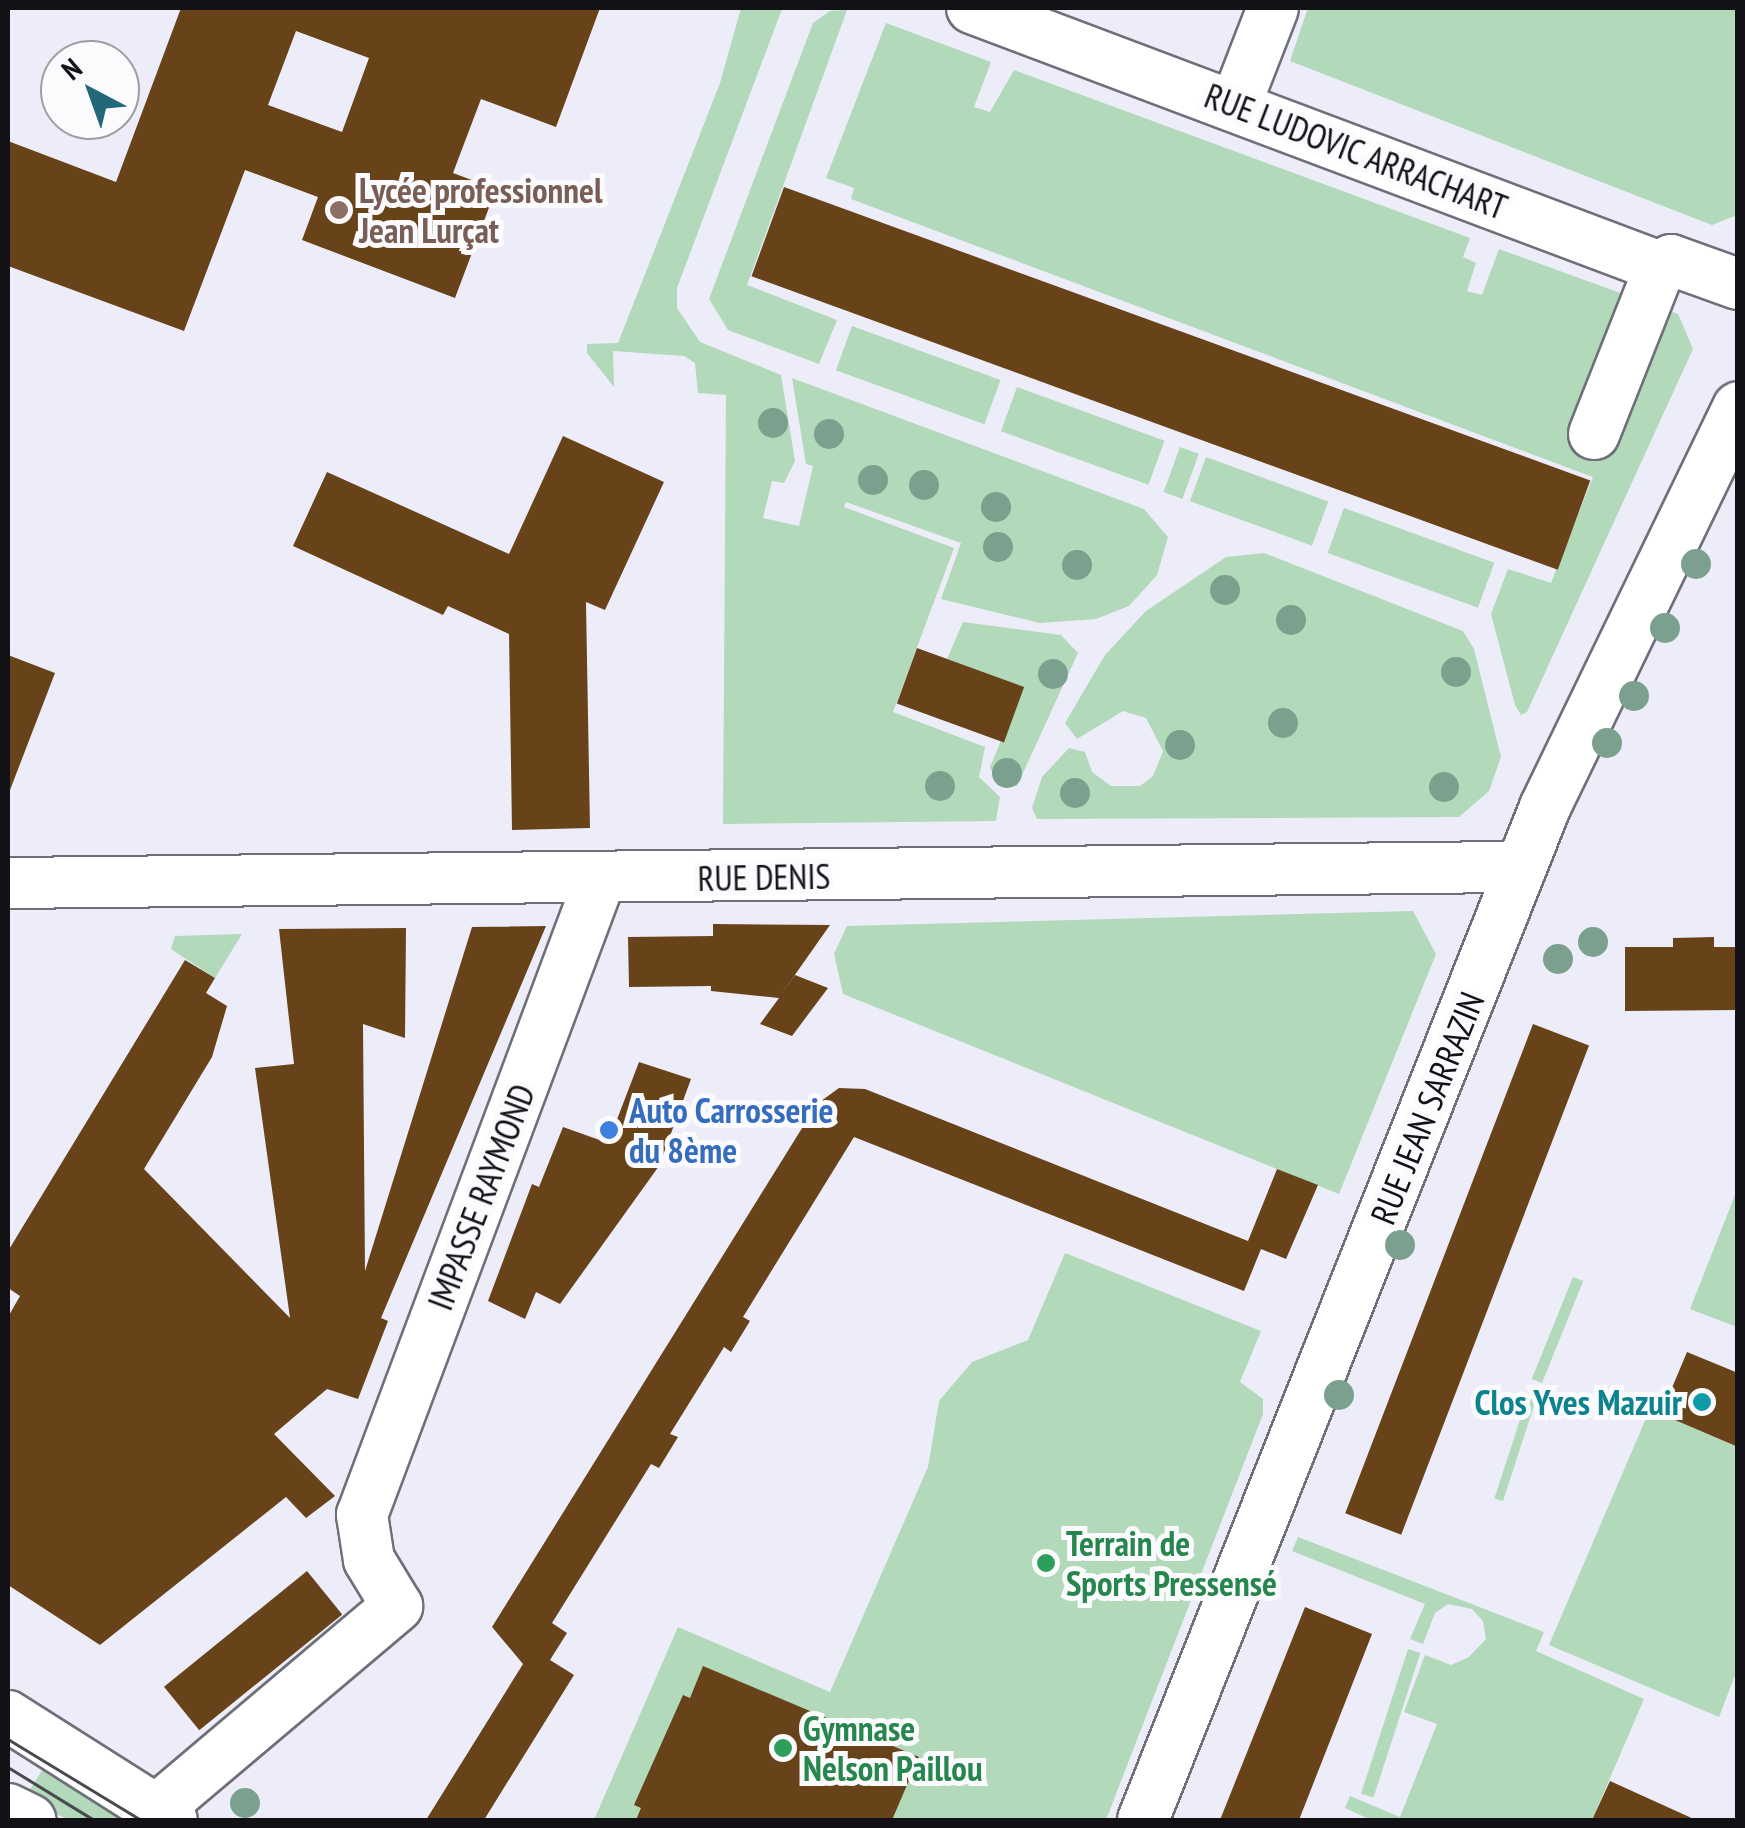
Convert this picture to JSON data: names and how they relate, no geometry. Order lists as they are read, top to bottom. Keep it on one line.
{"streets":{"street":["RUE LUDOVIC ARRACHART","RUE DENIS","RUE JEAN SARRAZIN","IMPASSE RAYMOND"]},"crossings":[["RUE DENIS","RUE JEAN SARRAZIN"],["RUE DENIS","IMPASSE RAYMOND"]],"places":["Lycée professionnel Jean Lurçat","Auto Carrosserie du 8ème","Clos Yves Mazuir","Terrain de Sports Pressensé","Gymnase Nelson Paillou"],"north":"top left"}
